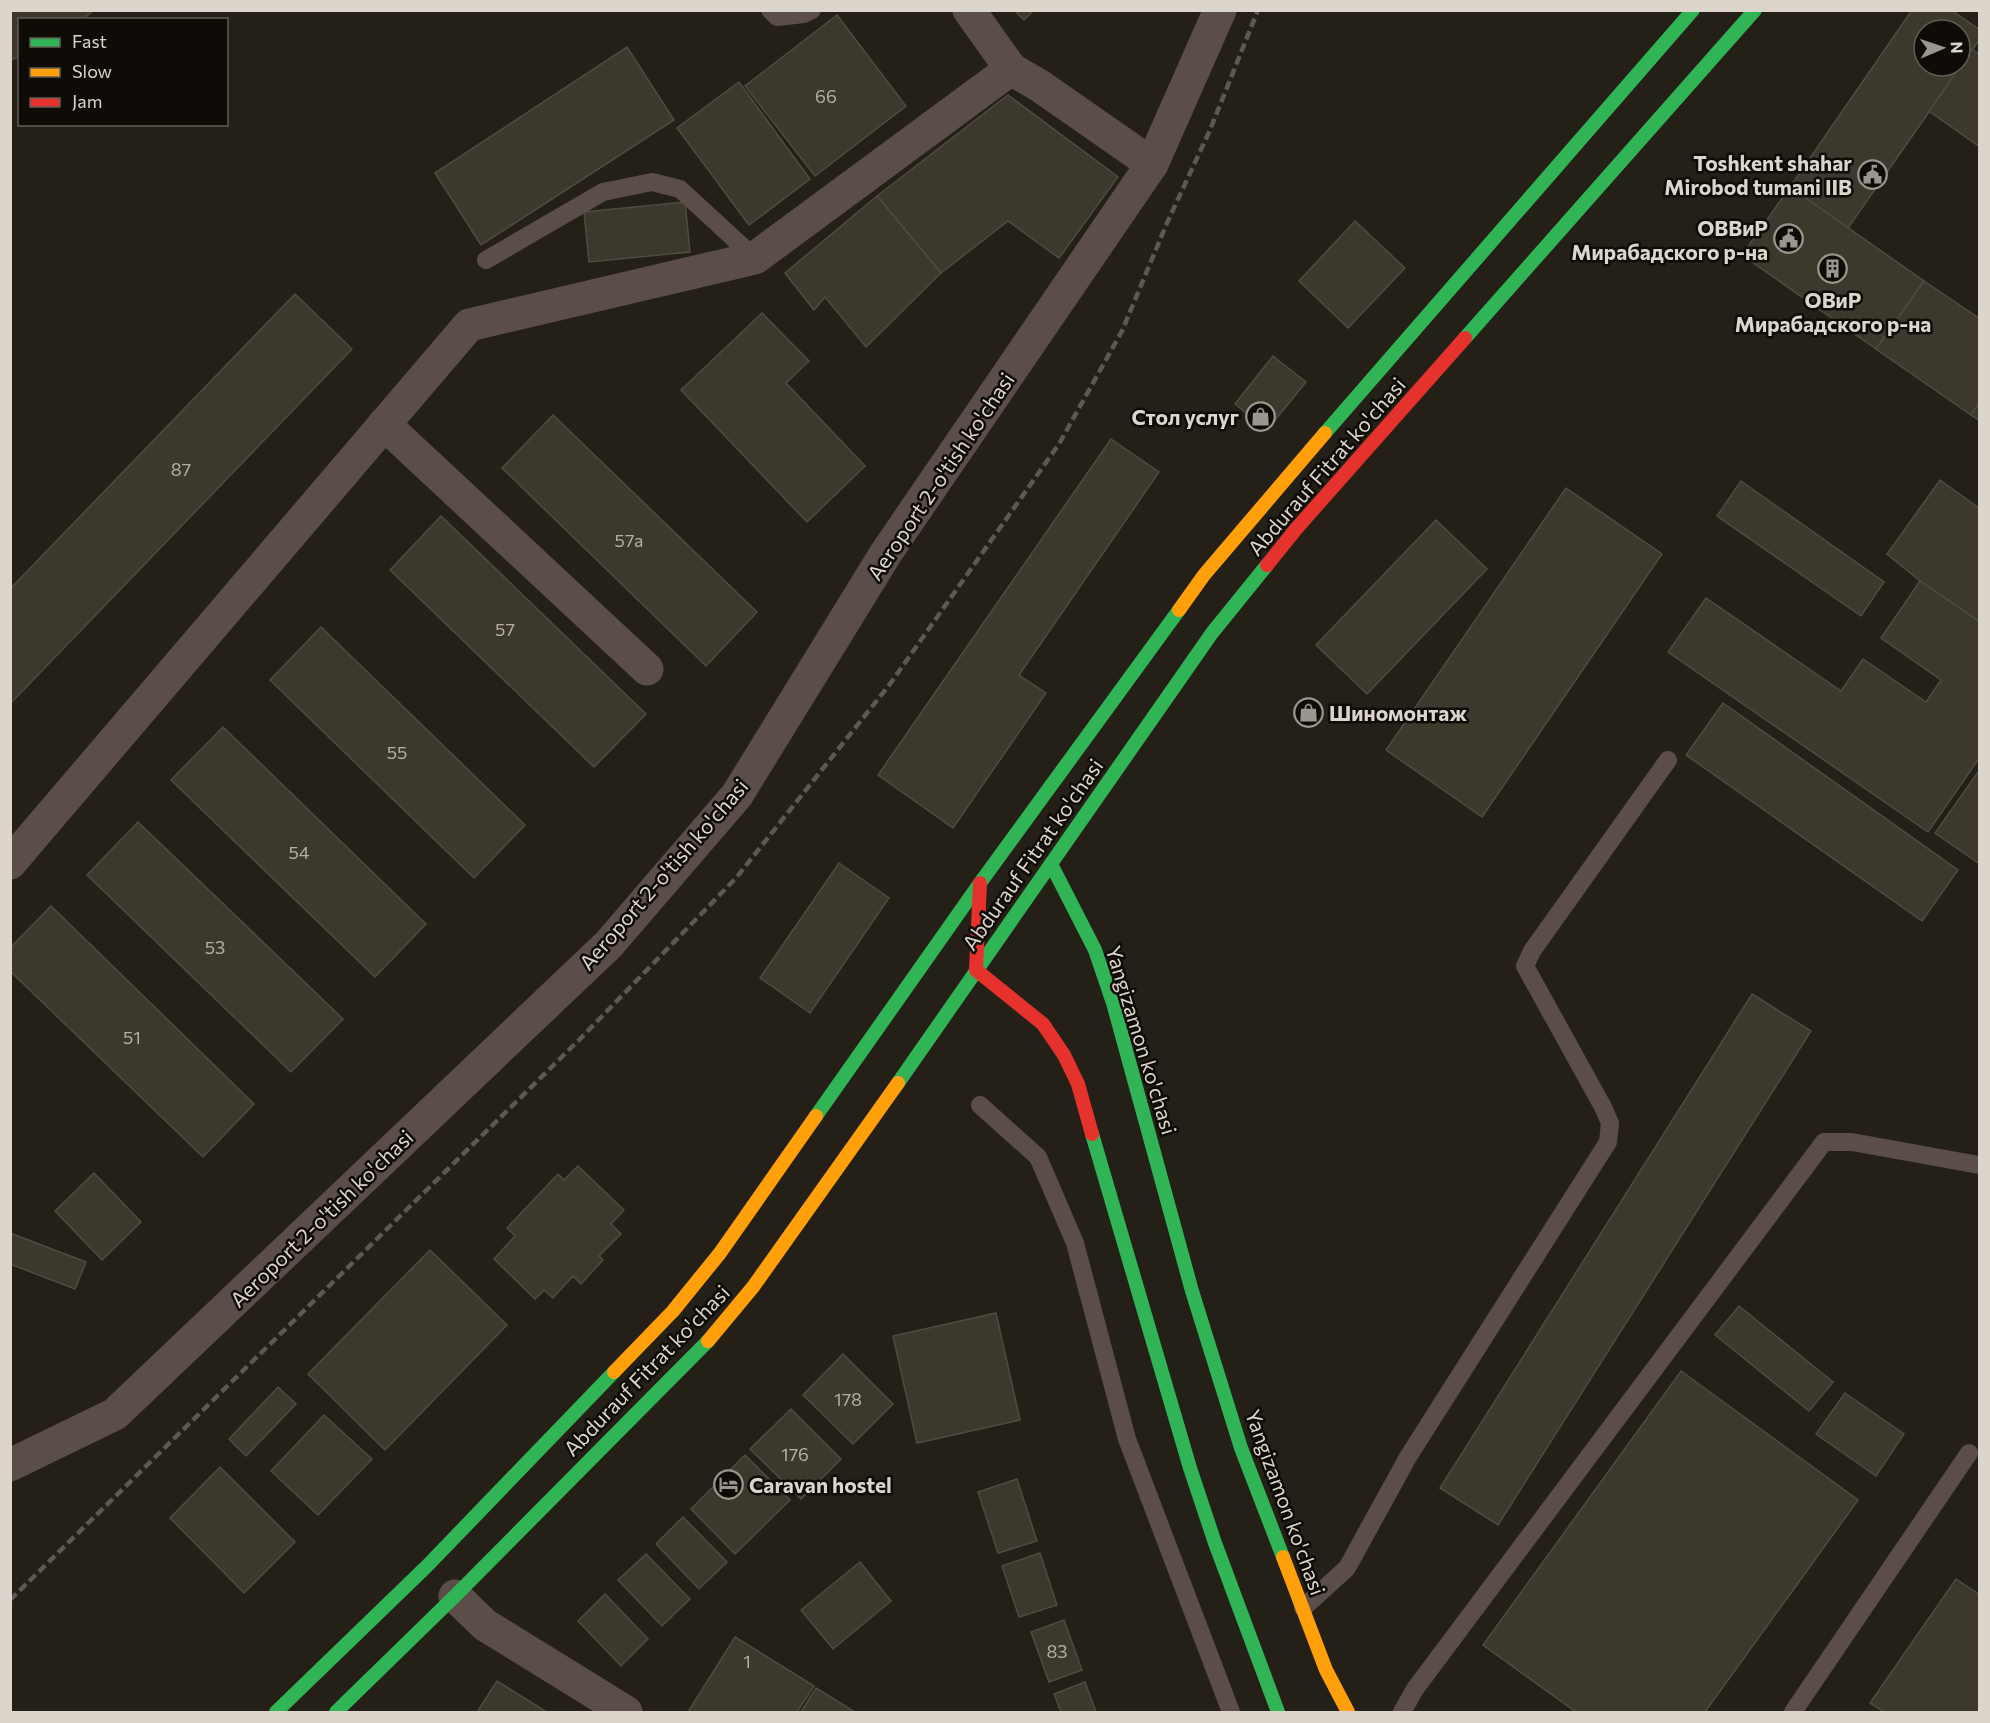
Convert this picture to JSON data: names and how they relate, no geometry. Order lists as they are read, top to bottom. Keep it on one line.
{"streets":{"main road":["Abdurauf Fitrat ko'chasi","Yangizamon ko'chasi"],"street":["Aeroport 2-o'tish ko'chasi"]},"crossings":[["Abdurauf Fitrat ko'chasi","Yangizamon ko'chasi"]],"places":{"public building":["Toshkent shahar Mirobod tumani IIB","ОВВиР Мирабадского р-на"],"building":["ОВиР Мирабадского р-на"],"shop":["Стол услуг","Шиномонтаж"],"hotel":["Caravan hostel"]},"house_numbers":["66","87","57а","57","55","54","53","51","178","176","83","1"],"legend":["Fast","Slow","Jam"],"north":"right"}
